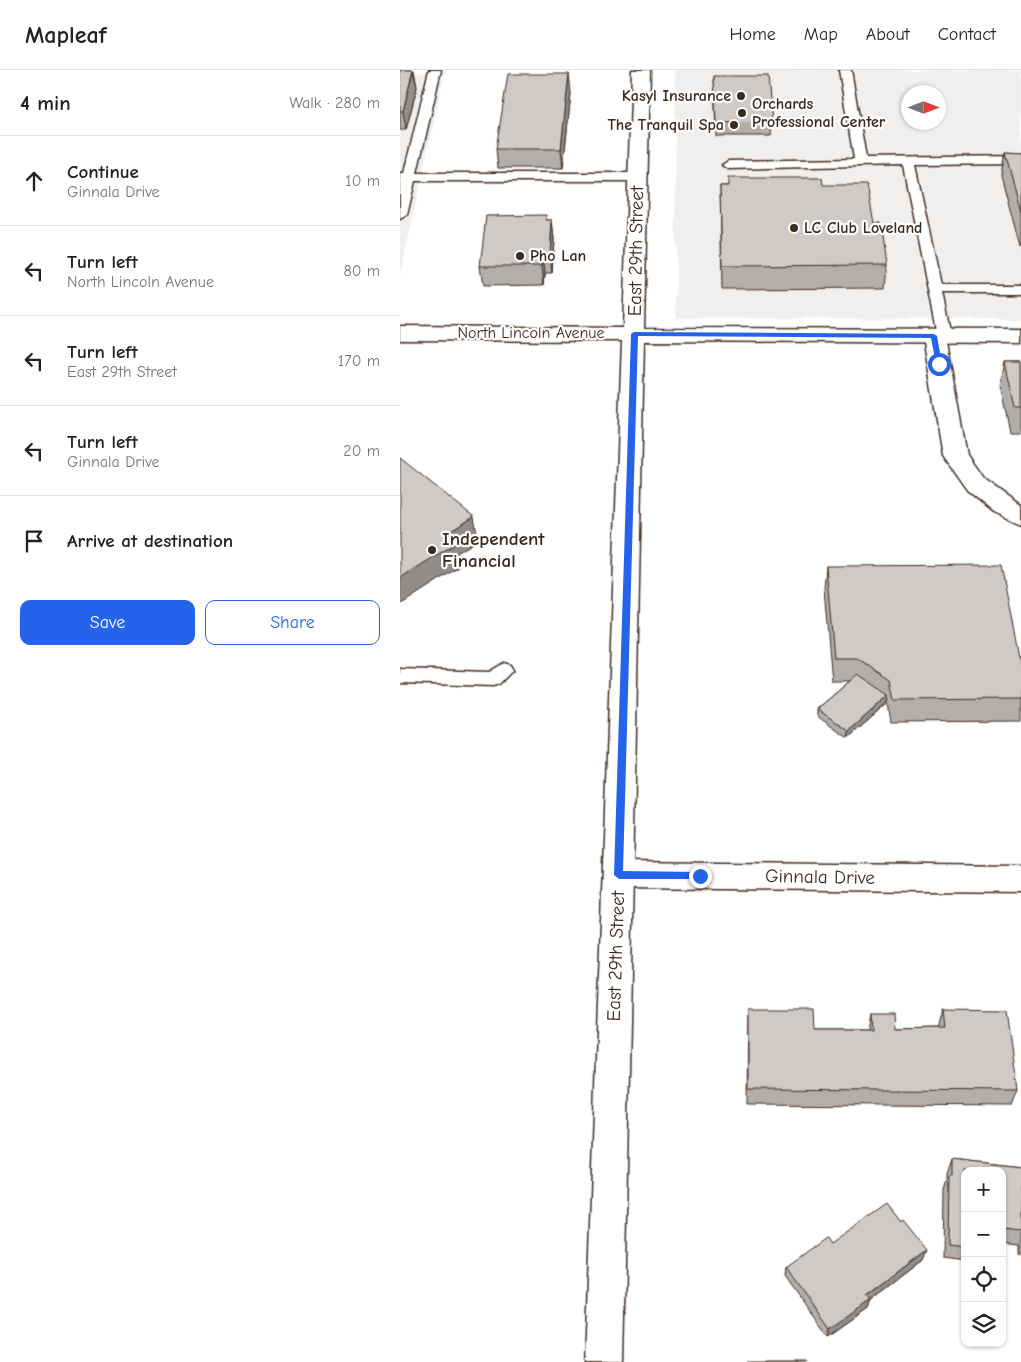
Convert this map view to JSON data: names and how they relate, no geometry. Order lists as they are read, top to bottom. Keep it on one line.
{"streets":{"main road":["East 29th Street","North Lincoln Avenue","Ginnala Drive"]},"crossings":[["East 29th Street","North Lincoln Avenue"],["East 29th Street","Ginnala Drive"]],"places":["Kasyl Insurance","Orchards Professional Center","The Tranquil Spa","LC Club Loveland","Pho Lan","Independent Financial"],"north":"right","page":{"header":"Mapleaf","nav":["Home","Map","About","Contact"],"heading":["4 min","Walk · 280 m"],"list":[["Continue","Ginnala Drive","10 m"],["Turn left","North Lincoln Avenue","80 m"],["Turn left","East 29th Street","170 m"],["Turn left","Ginnala Drive","20 m"],"Arrive at destination"],"buttons":["Save","Share"],"map_buttons":["+","−"]}}
